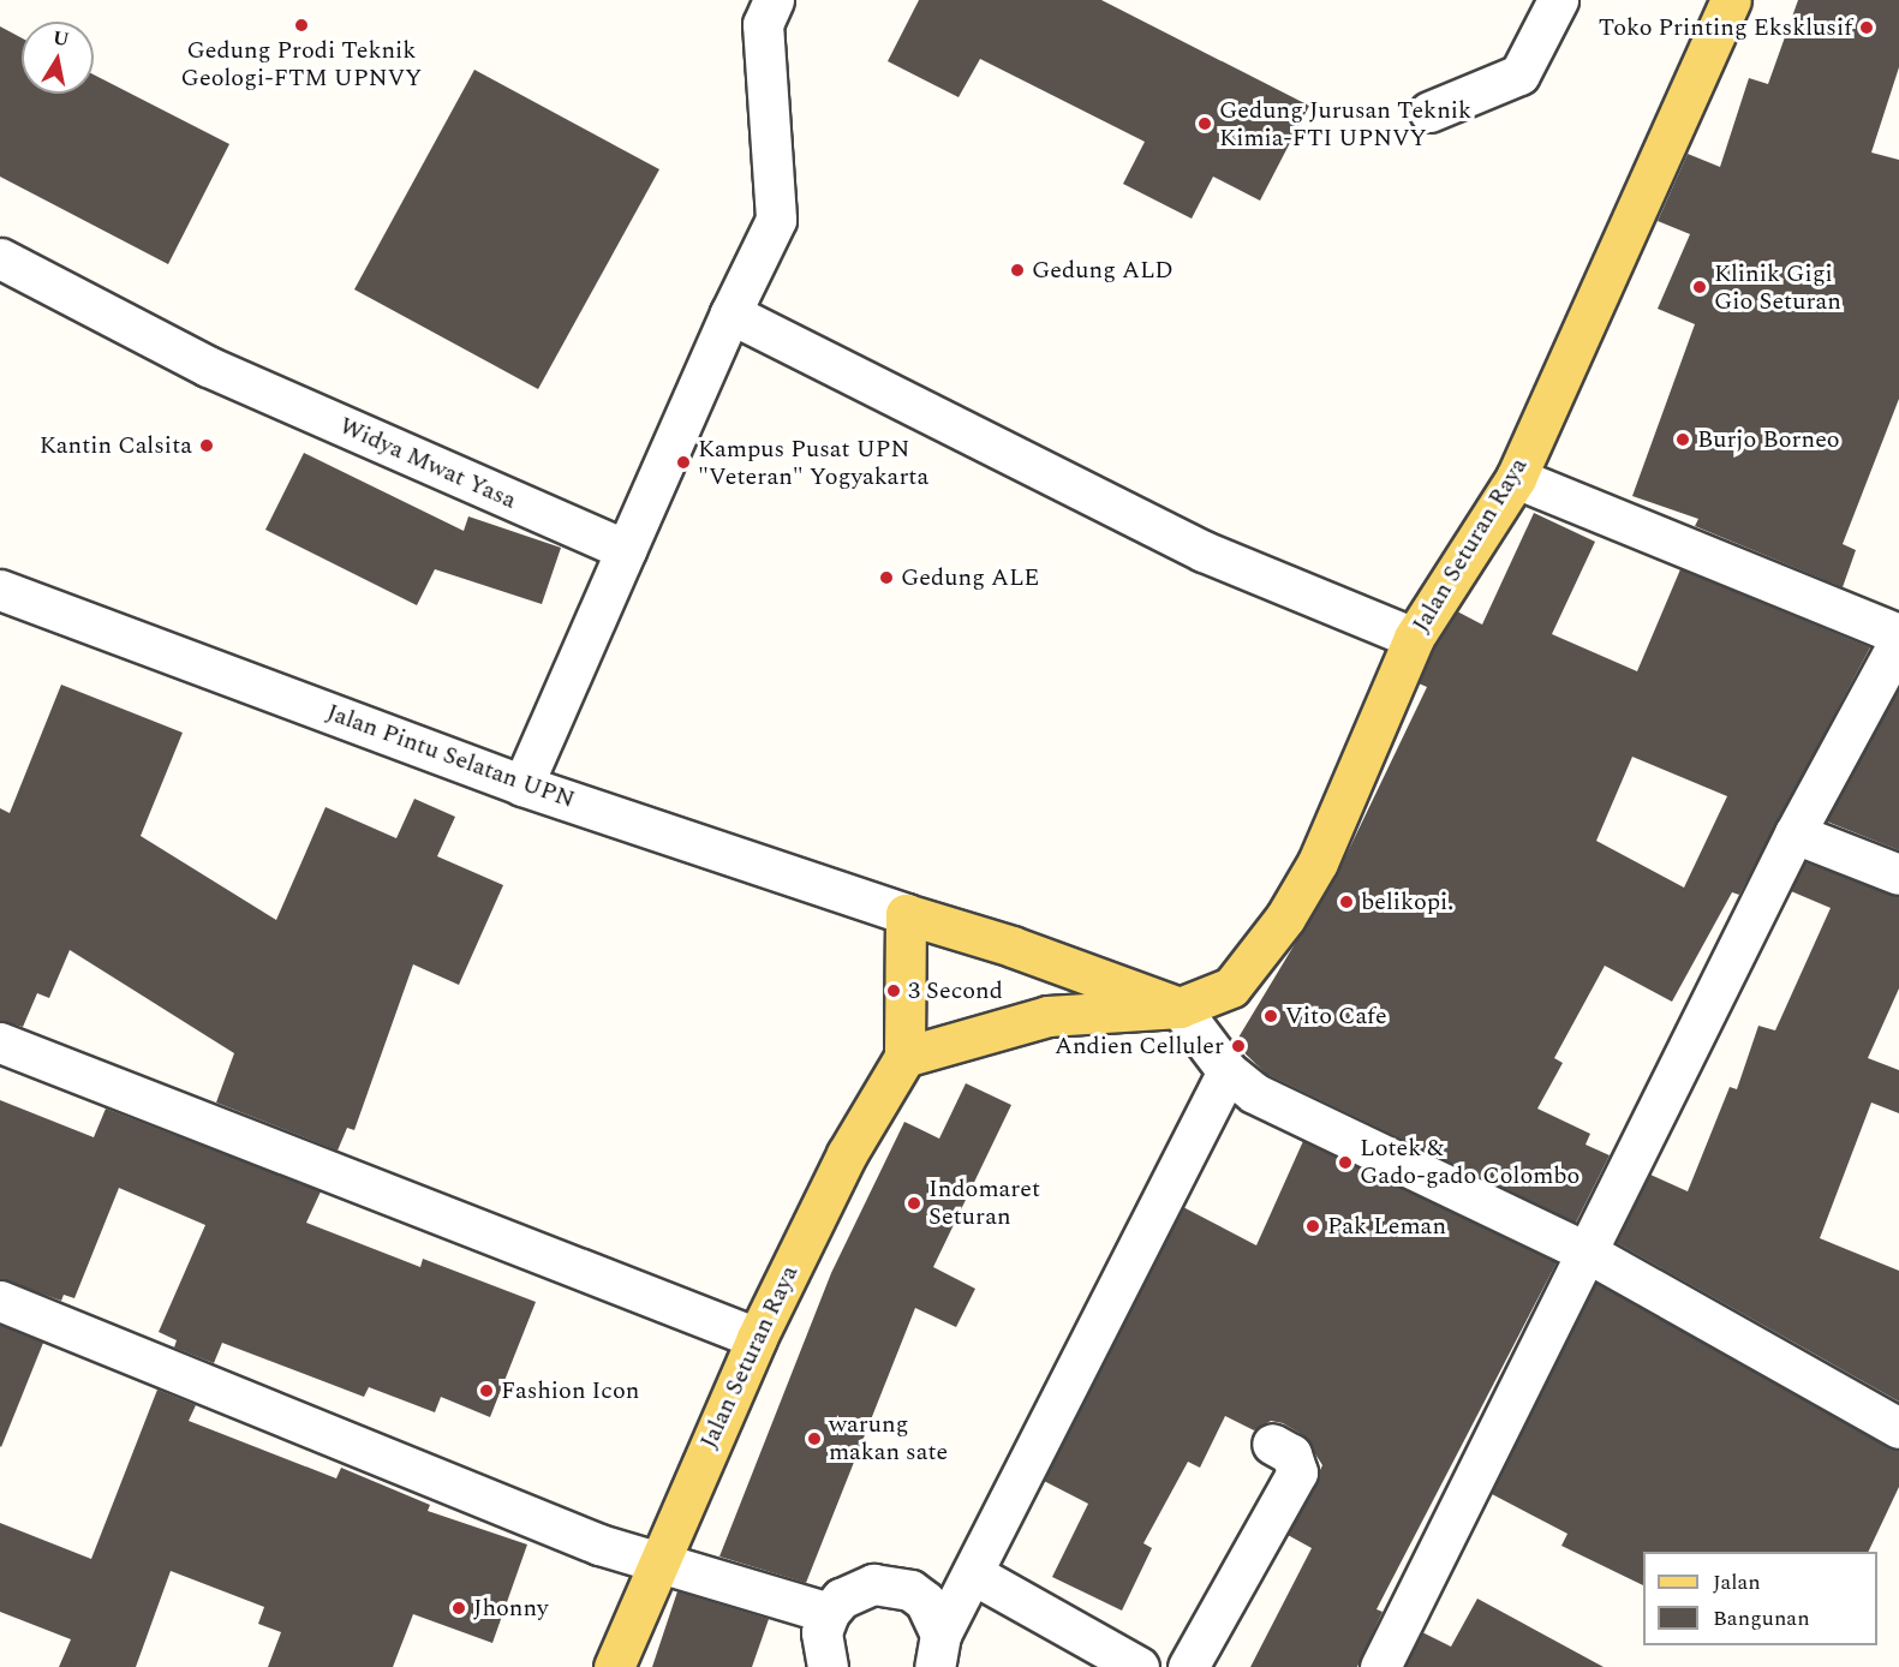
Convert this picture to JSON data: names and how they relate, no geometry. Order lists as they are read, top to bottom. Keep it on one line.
{"streets":{"main road":["Jalan Seturan Raya"],"street":["Widya Mwat Yasa","Jalan Pintu Selatan UPN"]},"places":["Gedung Prodi Teknik Geologi-FTM UPNVY","Toko Printing Eksklusif","Gedung Jurusan Teknik Kimia-FTI UPNVY","Gedung ALD","Klinik Gigi Gio Seturan","Burjo Borneo","Kantin Calsita","Kampus Pusat UPN \"Veteran\" Yogyakarta","Gedung ALE","belikopi.","3 Second","Vito Cafe","Andien Celluler","Lotek & Gado-gado Colombo","Indomaret Seturan","Pak Leman","Fashion Icon","warung makan sate","Jhonny"],"legend":["Jalan","Bangunan"],"north":"top"}
